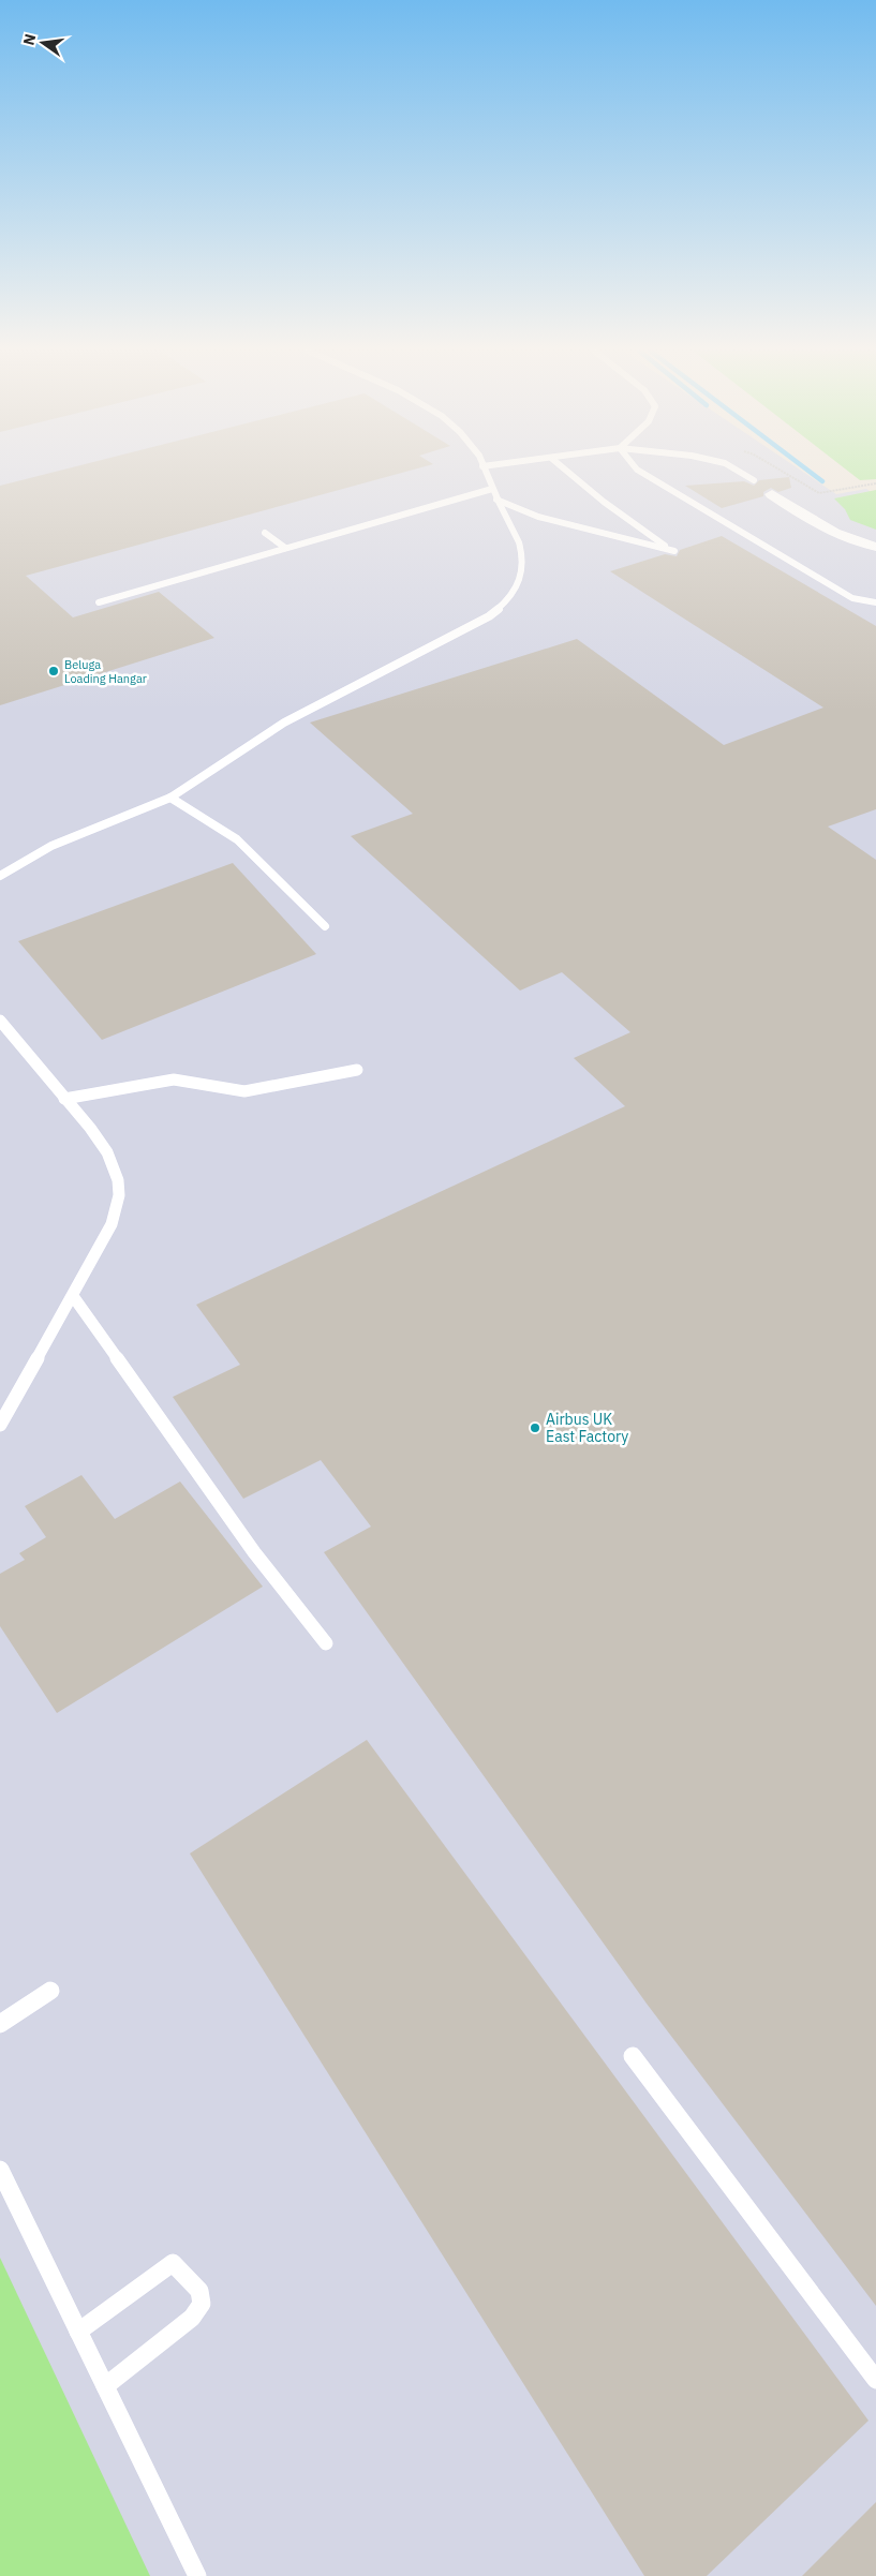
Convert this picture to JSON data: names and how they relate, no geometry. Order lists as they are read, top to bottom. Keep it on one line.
{"places":["Beluga Loading Hangar","Airbus UK East Factory"],"north":"left"}
